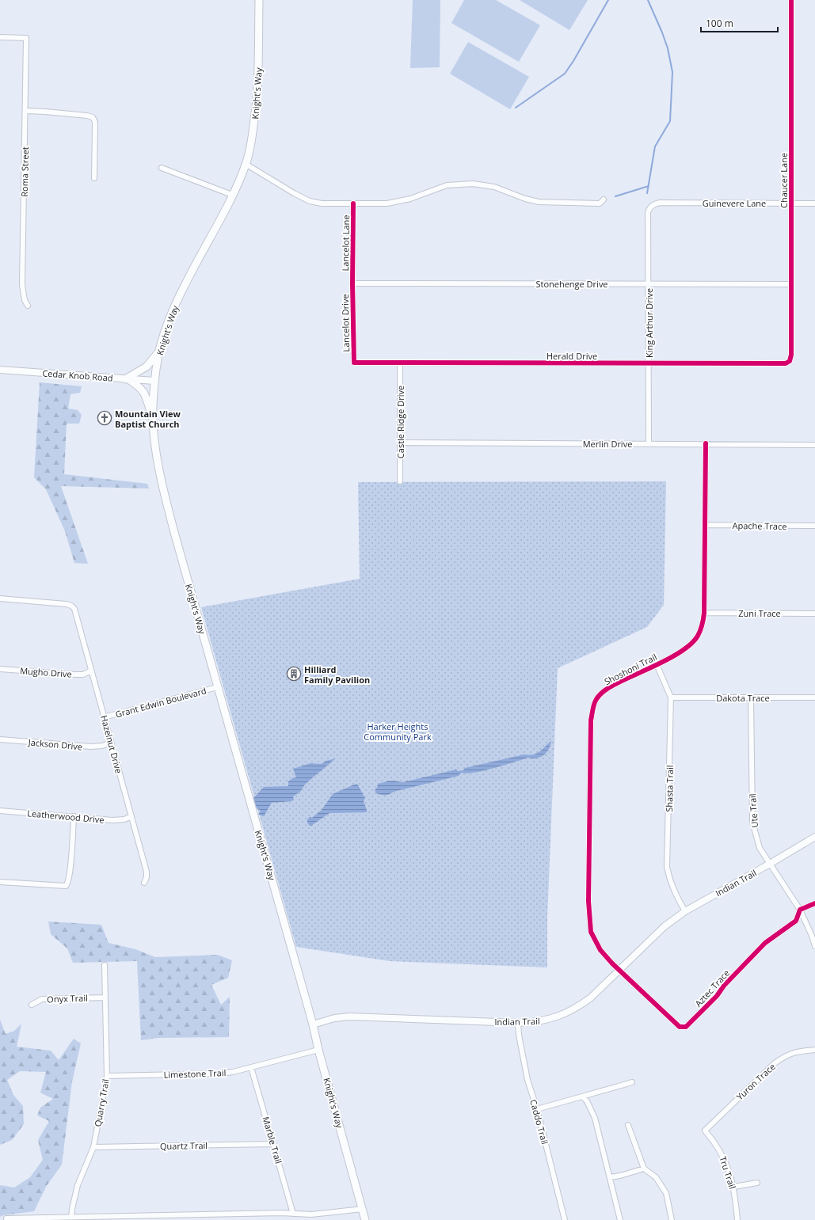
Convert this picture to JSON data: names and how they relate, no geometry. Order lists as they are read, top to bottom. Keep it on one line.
{"streets":{"main road":["Knight's Way"],"street":["Roma Street","Chaucer Lane","Guinevere Lane","Lancelot Lane","Stonehenge Drive","Lancelot Drive","King Arthur Drive","Herald Drive","Cedar Knob Road","Castle Ridge Drive","Merlin Drive","Apache Trace","Zuni Trace","Shoshoni Trail","Mugho Drive","Dakota Trace","Grant Edwin Boulevard","Jackson Drive","Hazelnut Drive","Shasta Trail","Ute Trail","Leatherwood Drive","Indian Trail","Aztec Trace","Onyx Trail","Limestone Trail","Yuron Trace","Quarry Trail","Caddo Trail","Marble Trail","Quartz Trail","Tru Trail"]},"crossings":[["Knight's Way","Cedar Knob Road"],["Knight's Way","Grant Edwin Boulevard"],["Knight's Way","Indian Trail"],["Knight's Way","Limestone Trail"],["Chaucer Lane","Guinevere Lane"],["Chaucer Lane","Stonehenge Drive"],["Chaucer Lane","Herald Drive"],["Guinevere Lane","King Arthur Drive"],["Lancelot Lane","Stonehenge Drive"],["Lancelot Lane","Lancelot Drive"],["Stonehenge Drive","Lancelot Drive"],["Stonehenge Drive","King Arthur Drive"],["Lancelot Drive","Herald Drive"],["King Arthur Drive","Herald Drive"],["King Arthur Drive","Merlin Drive"],["Herald Drive","Castle Ridge Drive"],["Castle Ridge Drive","Merlin Drive"],["Merlin Drive","Shoshoni Trail"],["Apache Trace","Shoshoni Trail"],["Zuni Trace","Shoshoni Trail"],["Shoshoni Trail","Shasta Trail"],["Shoshoni Trail","Indian Trail"],["Shoshoni Trail","Aztec Trace"],["Mugho Drive","Hazelnut Drive"],["Dakota Trace","Shasta Trail"],["Dakota Trace","Ute Trail"],["Grant Edwin Boulevard","Hazelnut Drive"],["Jackson Drive","Hazelnut Drive"],["Hazelnut Drive","Leatherwood Drive"],["Shasta Trail","Indian Trail"],["Ute Trail","Indian Trail"],["Ute Trail","Aztec Trace"],["Indian Trail","Aztec Trace"],["Indian Trail","Caddo Trail"],["Onyx Trail","Quarry Trail"],["Limestone Trail","Quarry Trail"],["Limestone Trail","Marble Trail"],["Yuron Trace","Tru Trail"],["Quarry Trail","Quartz Trail"],["Marble Trail","Quartz Trail"]],"parks":["Harker Heights Community Park"],"places":{"church":["Mountain View Baptist Church"],"building":["Hilliard Family Pavilion"]},"scale_bar":"100 m"}
